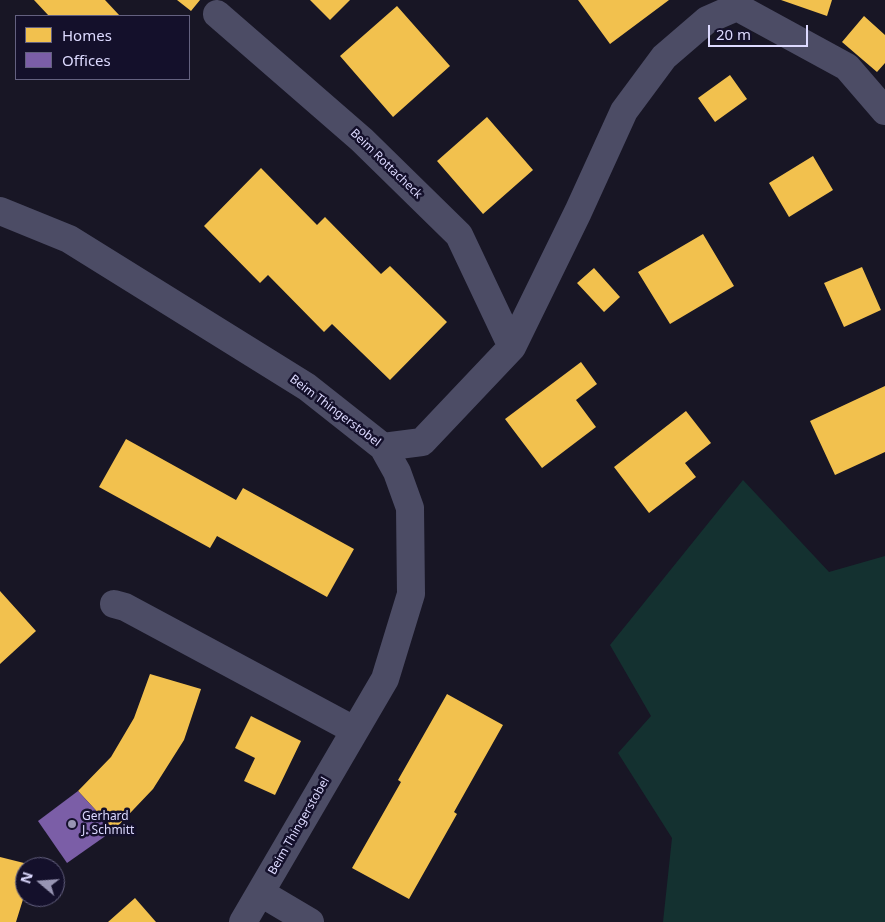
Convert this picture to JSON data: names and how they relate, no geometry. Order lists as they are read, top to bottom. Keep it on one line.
{"streets":{"street":["Beim Rottacheck","Beim Thingerstobel"]},"places":["Gerhard J. Schmitt"],"legend":["Homes","Offices"],"scale_bar":"20 m","north":"left"}
